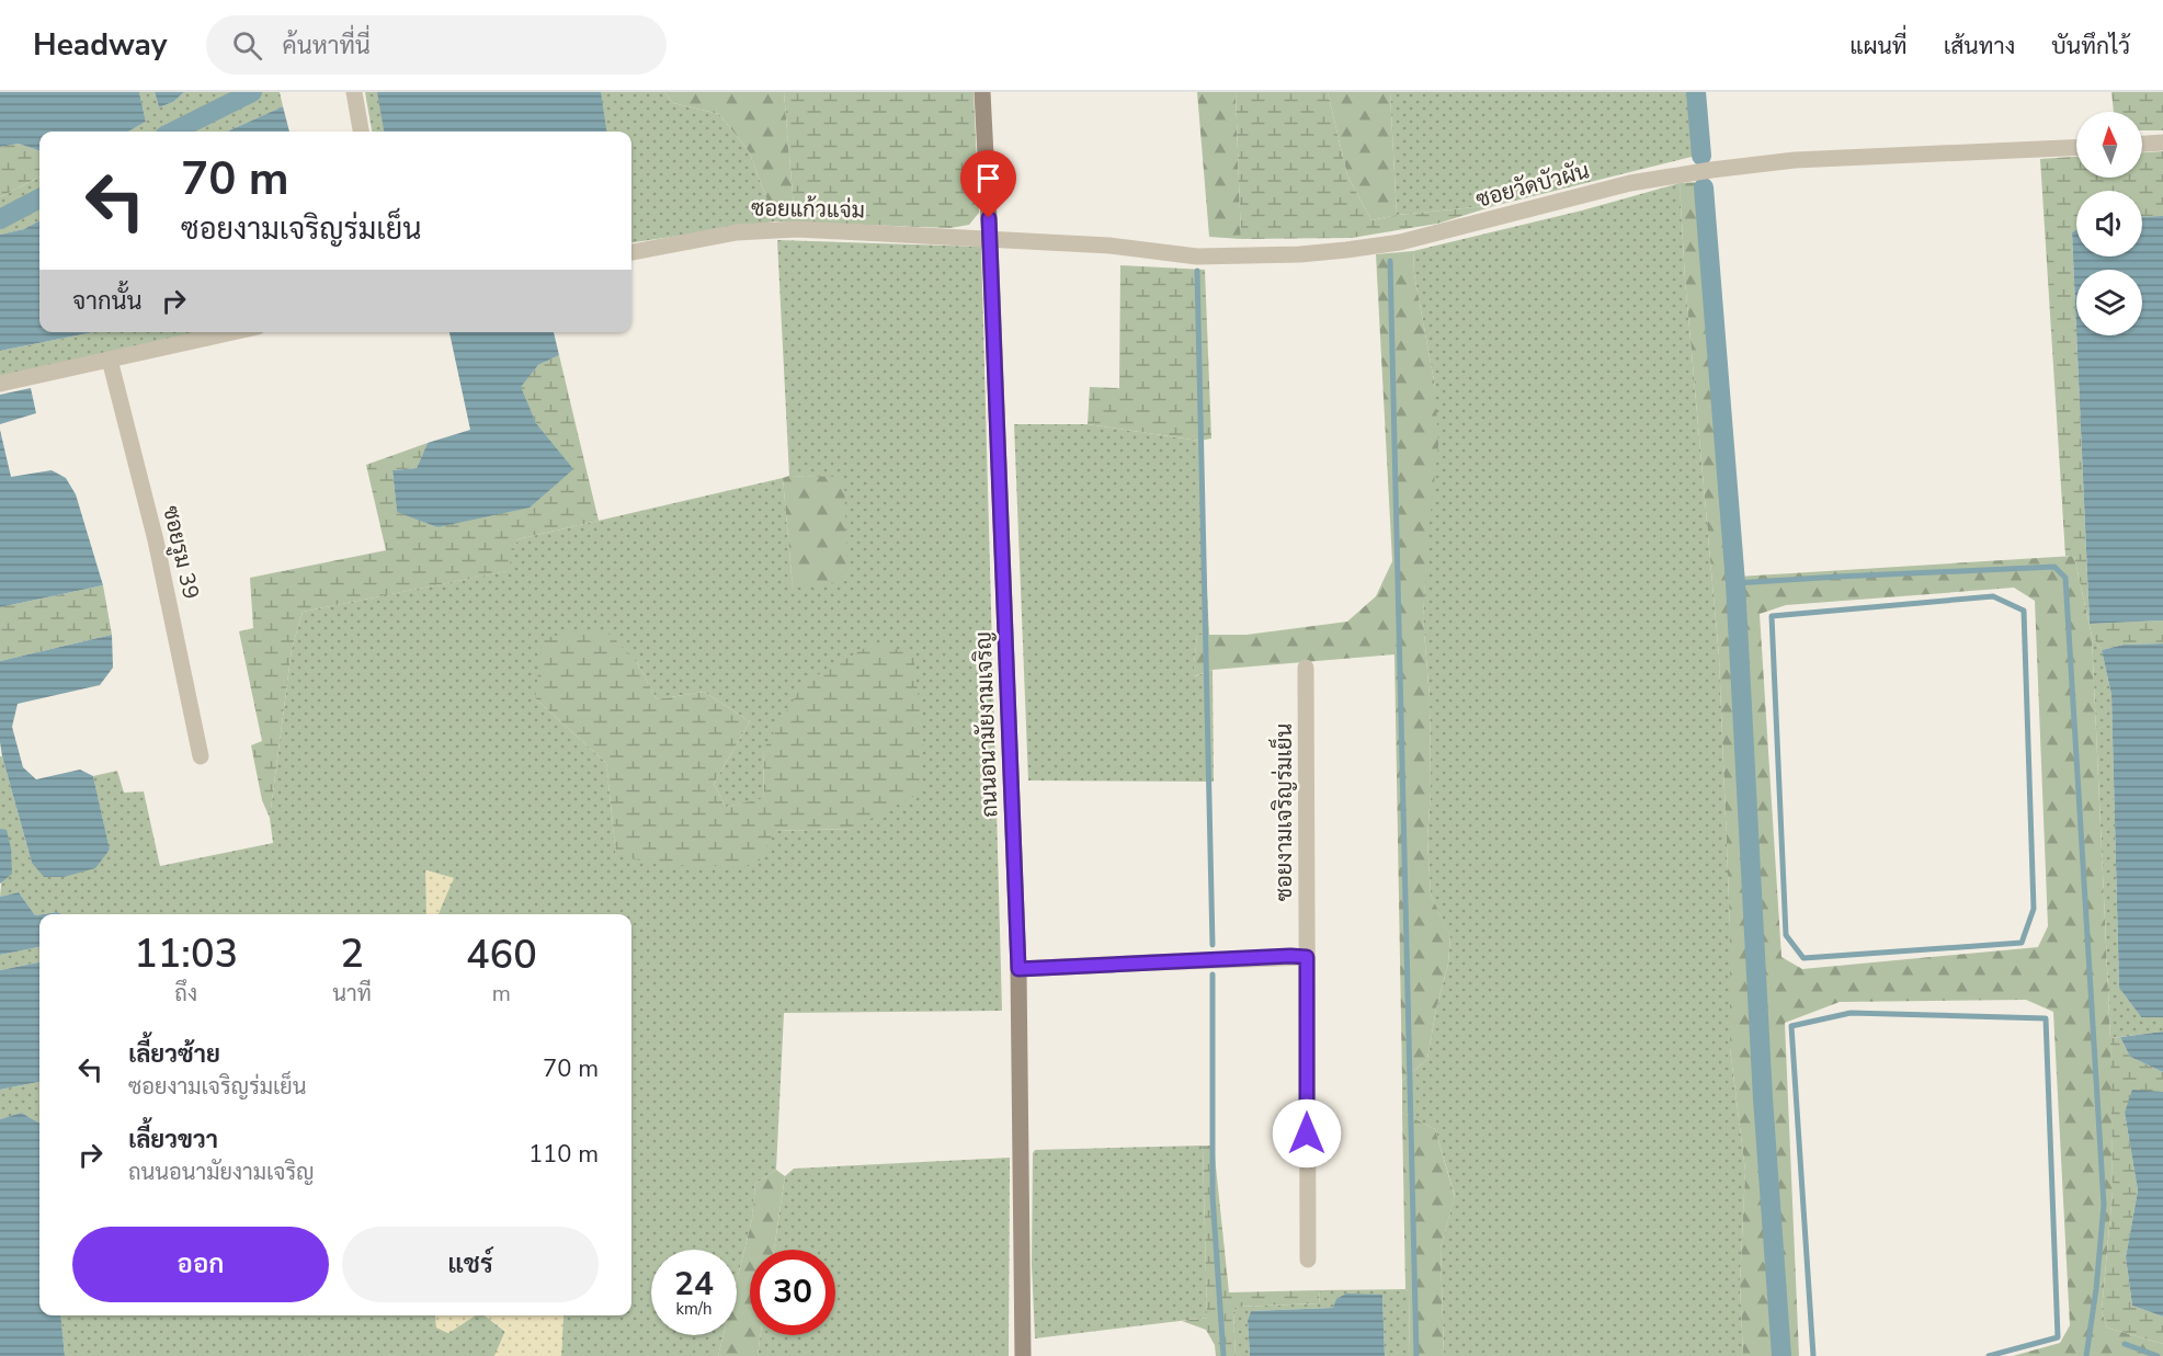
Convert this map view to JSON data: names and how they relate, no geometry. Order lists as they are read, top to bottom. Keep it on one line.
{"streets":{"street":["ซอยวัดบัวผัน","ซอยแก้วแจ่ม","ซอยรูม 39","ถนนอนามัยงามเจริญ","ซอยงามเจริญร่มเย็น"]},"crossings":[["ซอยวัดบัวผัน","ซอยแก้วแจ่ม"],["ซอยวัดบัวผัน","ถนนอนามัยงามเจริญ"],["ซอยแก้วแจ่ม","ถนนอนามัยงามเจริญ"]],"north":"top","page":{"header":"Headway","search":"ค้นหาที่นี่","nav":["แผนที่","เส้นทาง","บันทึกไว้"],"turn":["70 m","ซอยงามเจริญร่มเย็น"],"then":"จากนั้น","eta":["11:03","ถึง","2","นาที","460","m"],"list":[{"name":"เลี้ยวซ้าย","note":"ซอยงามเจริญร่มเย็น","value":"70 m"},{"name":"เลี้ยวขวา","note":"ถนนอนามัยงามเจริญ","value":"110 m"}],"buttons":["ออก","แชร์"],"speed":"24 km/h","limit":"30"}}
